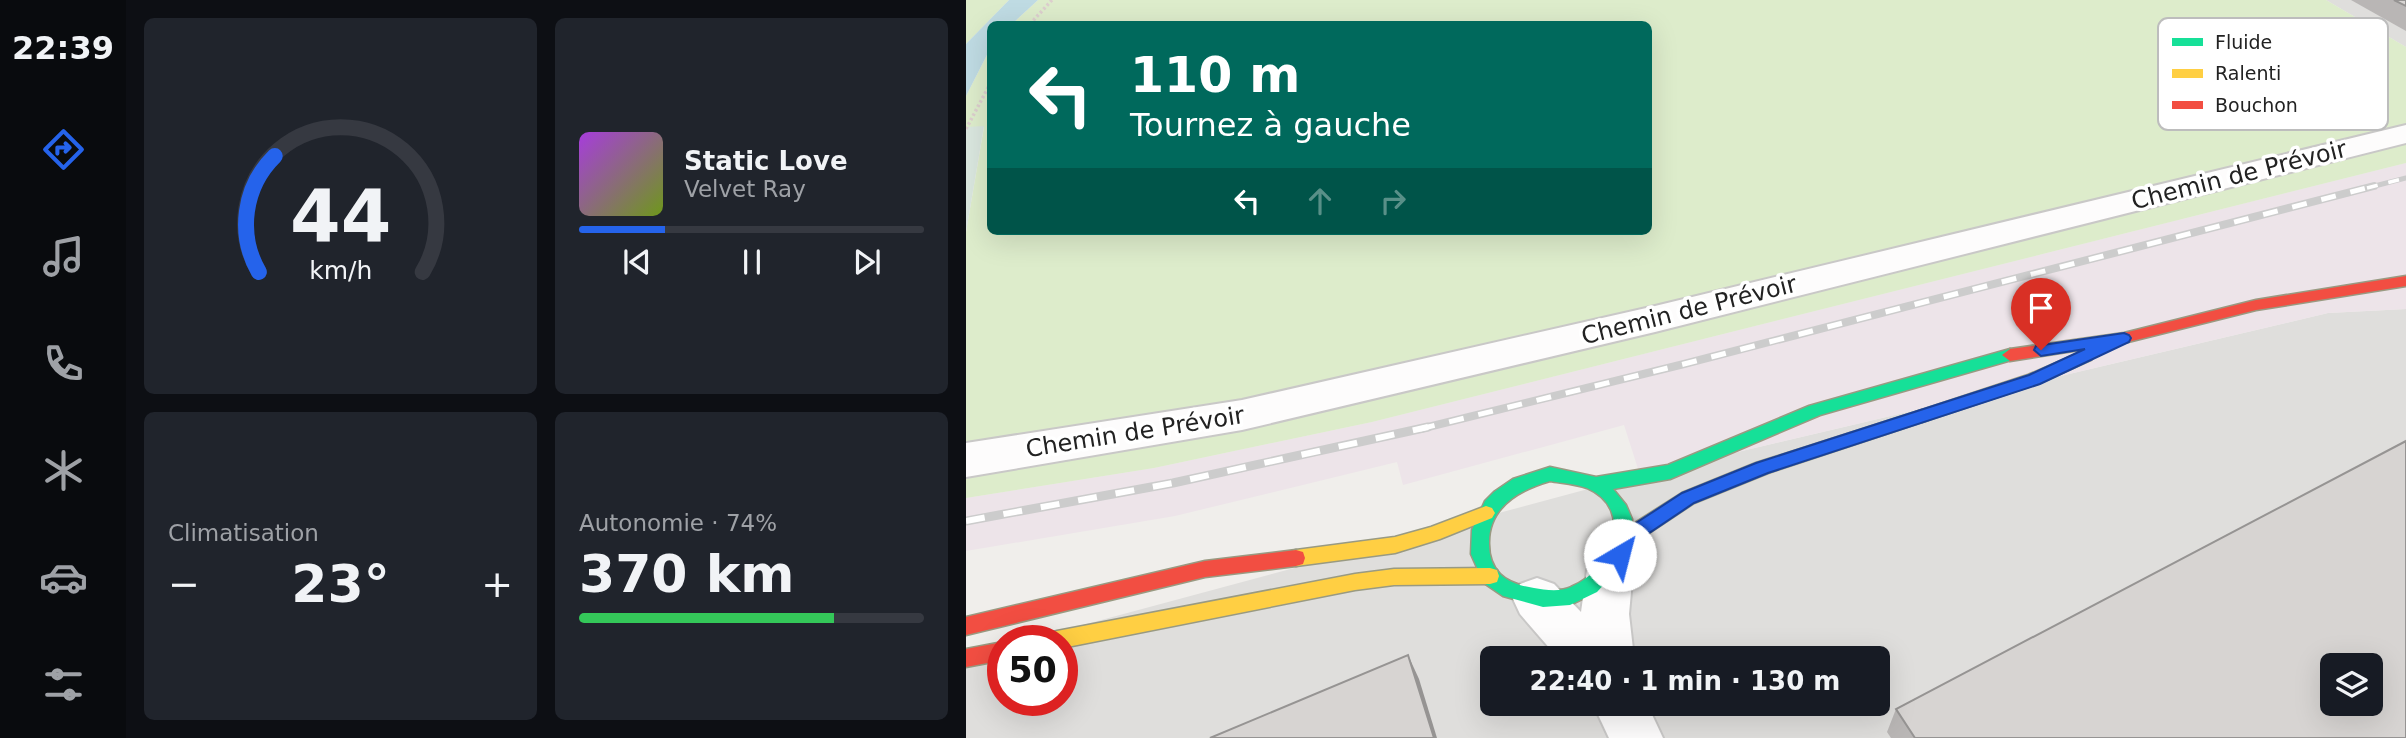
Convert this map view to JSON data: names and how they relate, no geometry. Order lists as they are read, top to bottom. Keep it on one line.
{"streets":{"street":["Chemin de Prévoir"]},"legend":["Fluide","Ralenti","Bouchon"],"page":{"tabs":"22:39","turn":["110 m","Tournez à gauche"],"song":["Static Love","Velvet Ray"],"tile":["Climatisation",["Autonomie · 74%","370 km"]],"heat":["−","23°","+"],"limit":"50","trip":"22:40 · 1 min · 130 m","gauge":["44","km/h"]}}
